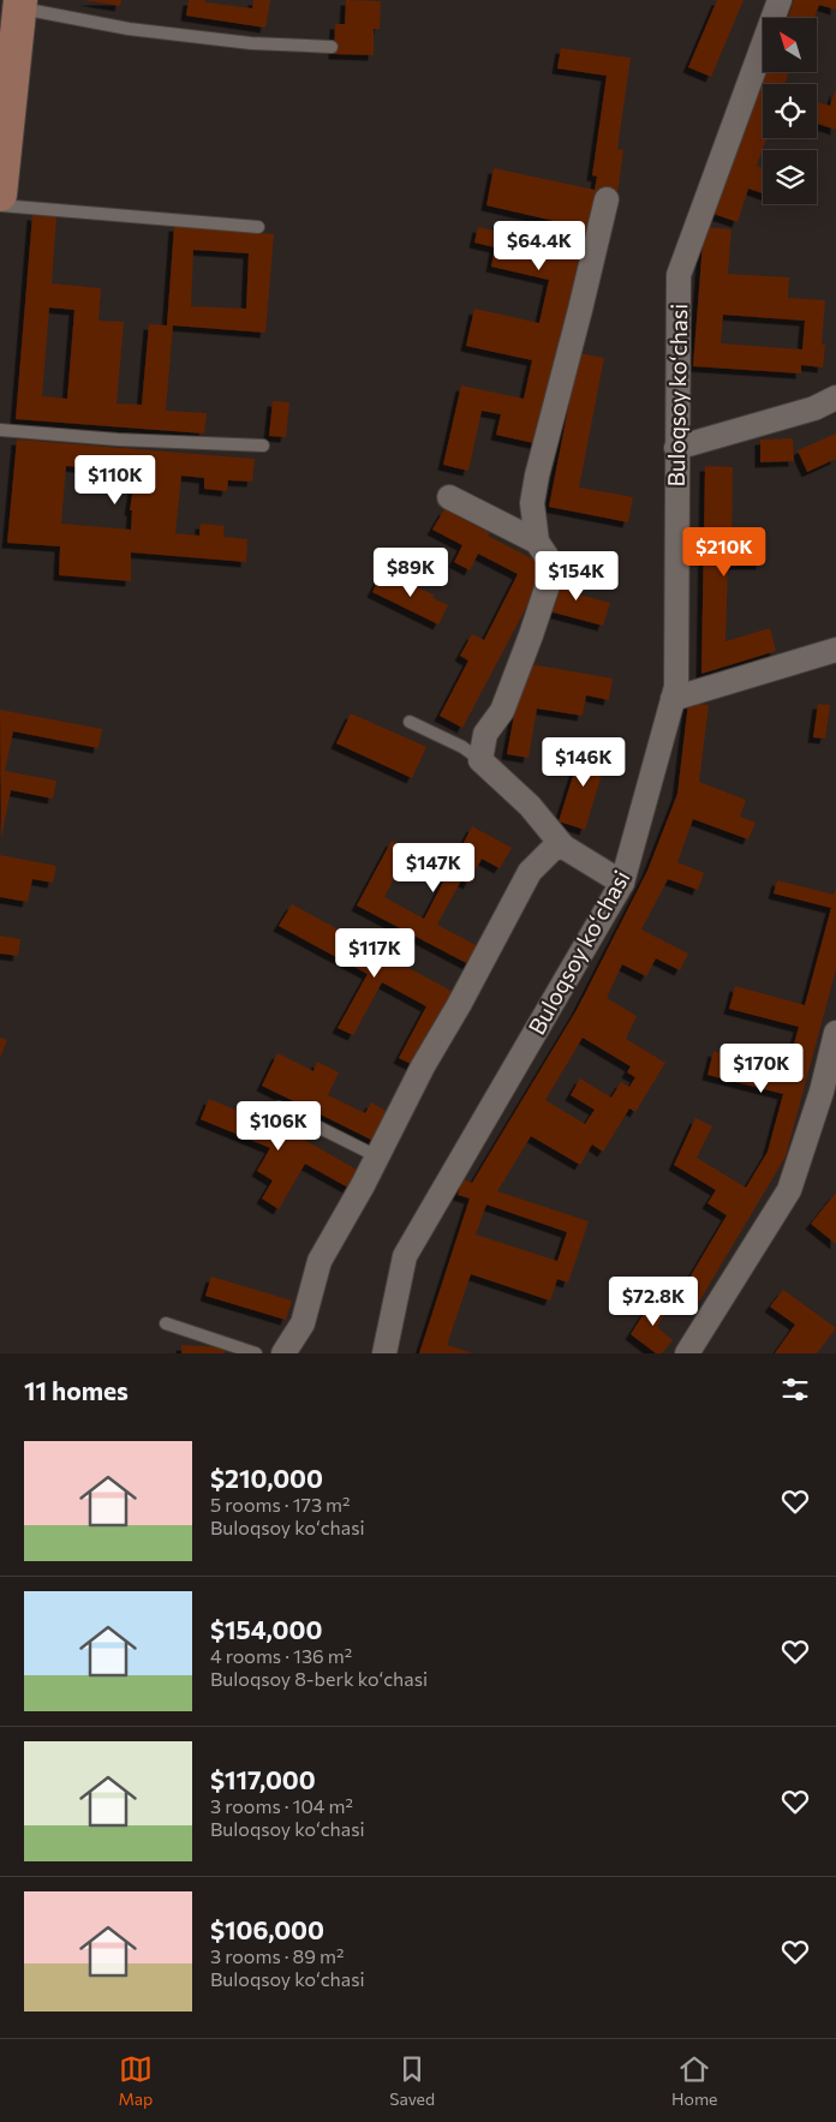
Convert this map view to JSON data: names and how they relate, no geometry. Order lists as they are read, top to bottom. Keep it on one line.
{"streets":{"street":["Buloqsoy koʻchasi"]},"north":"top left","page":{"price":["$64.4K","$110K","$210K","$89K","$154K","$146K","$147K","$117K","$170K","$106K","$72.8K"],"heading":"11 homes","list":[{"name":"$210,000","note":"5 rooms · 173 m² · Buloqsoy koʻchasi"},{"name":"$154,000","note":"4 rooms · 136 m² · Buloqsoy 8-berk koʻchasi"},{"name":"$117,000","note":"3 rooms · 104 m² · Buloqsoy koʻchasi"},{"name":"$106,000","note":"3 rooms · 89 m² · Buloqsoy koʻchasi"}],"tabs":["Map","Saved","Home"]}}
